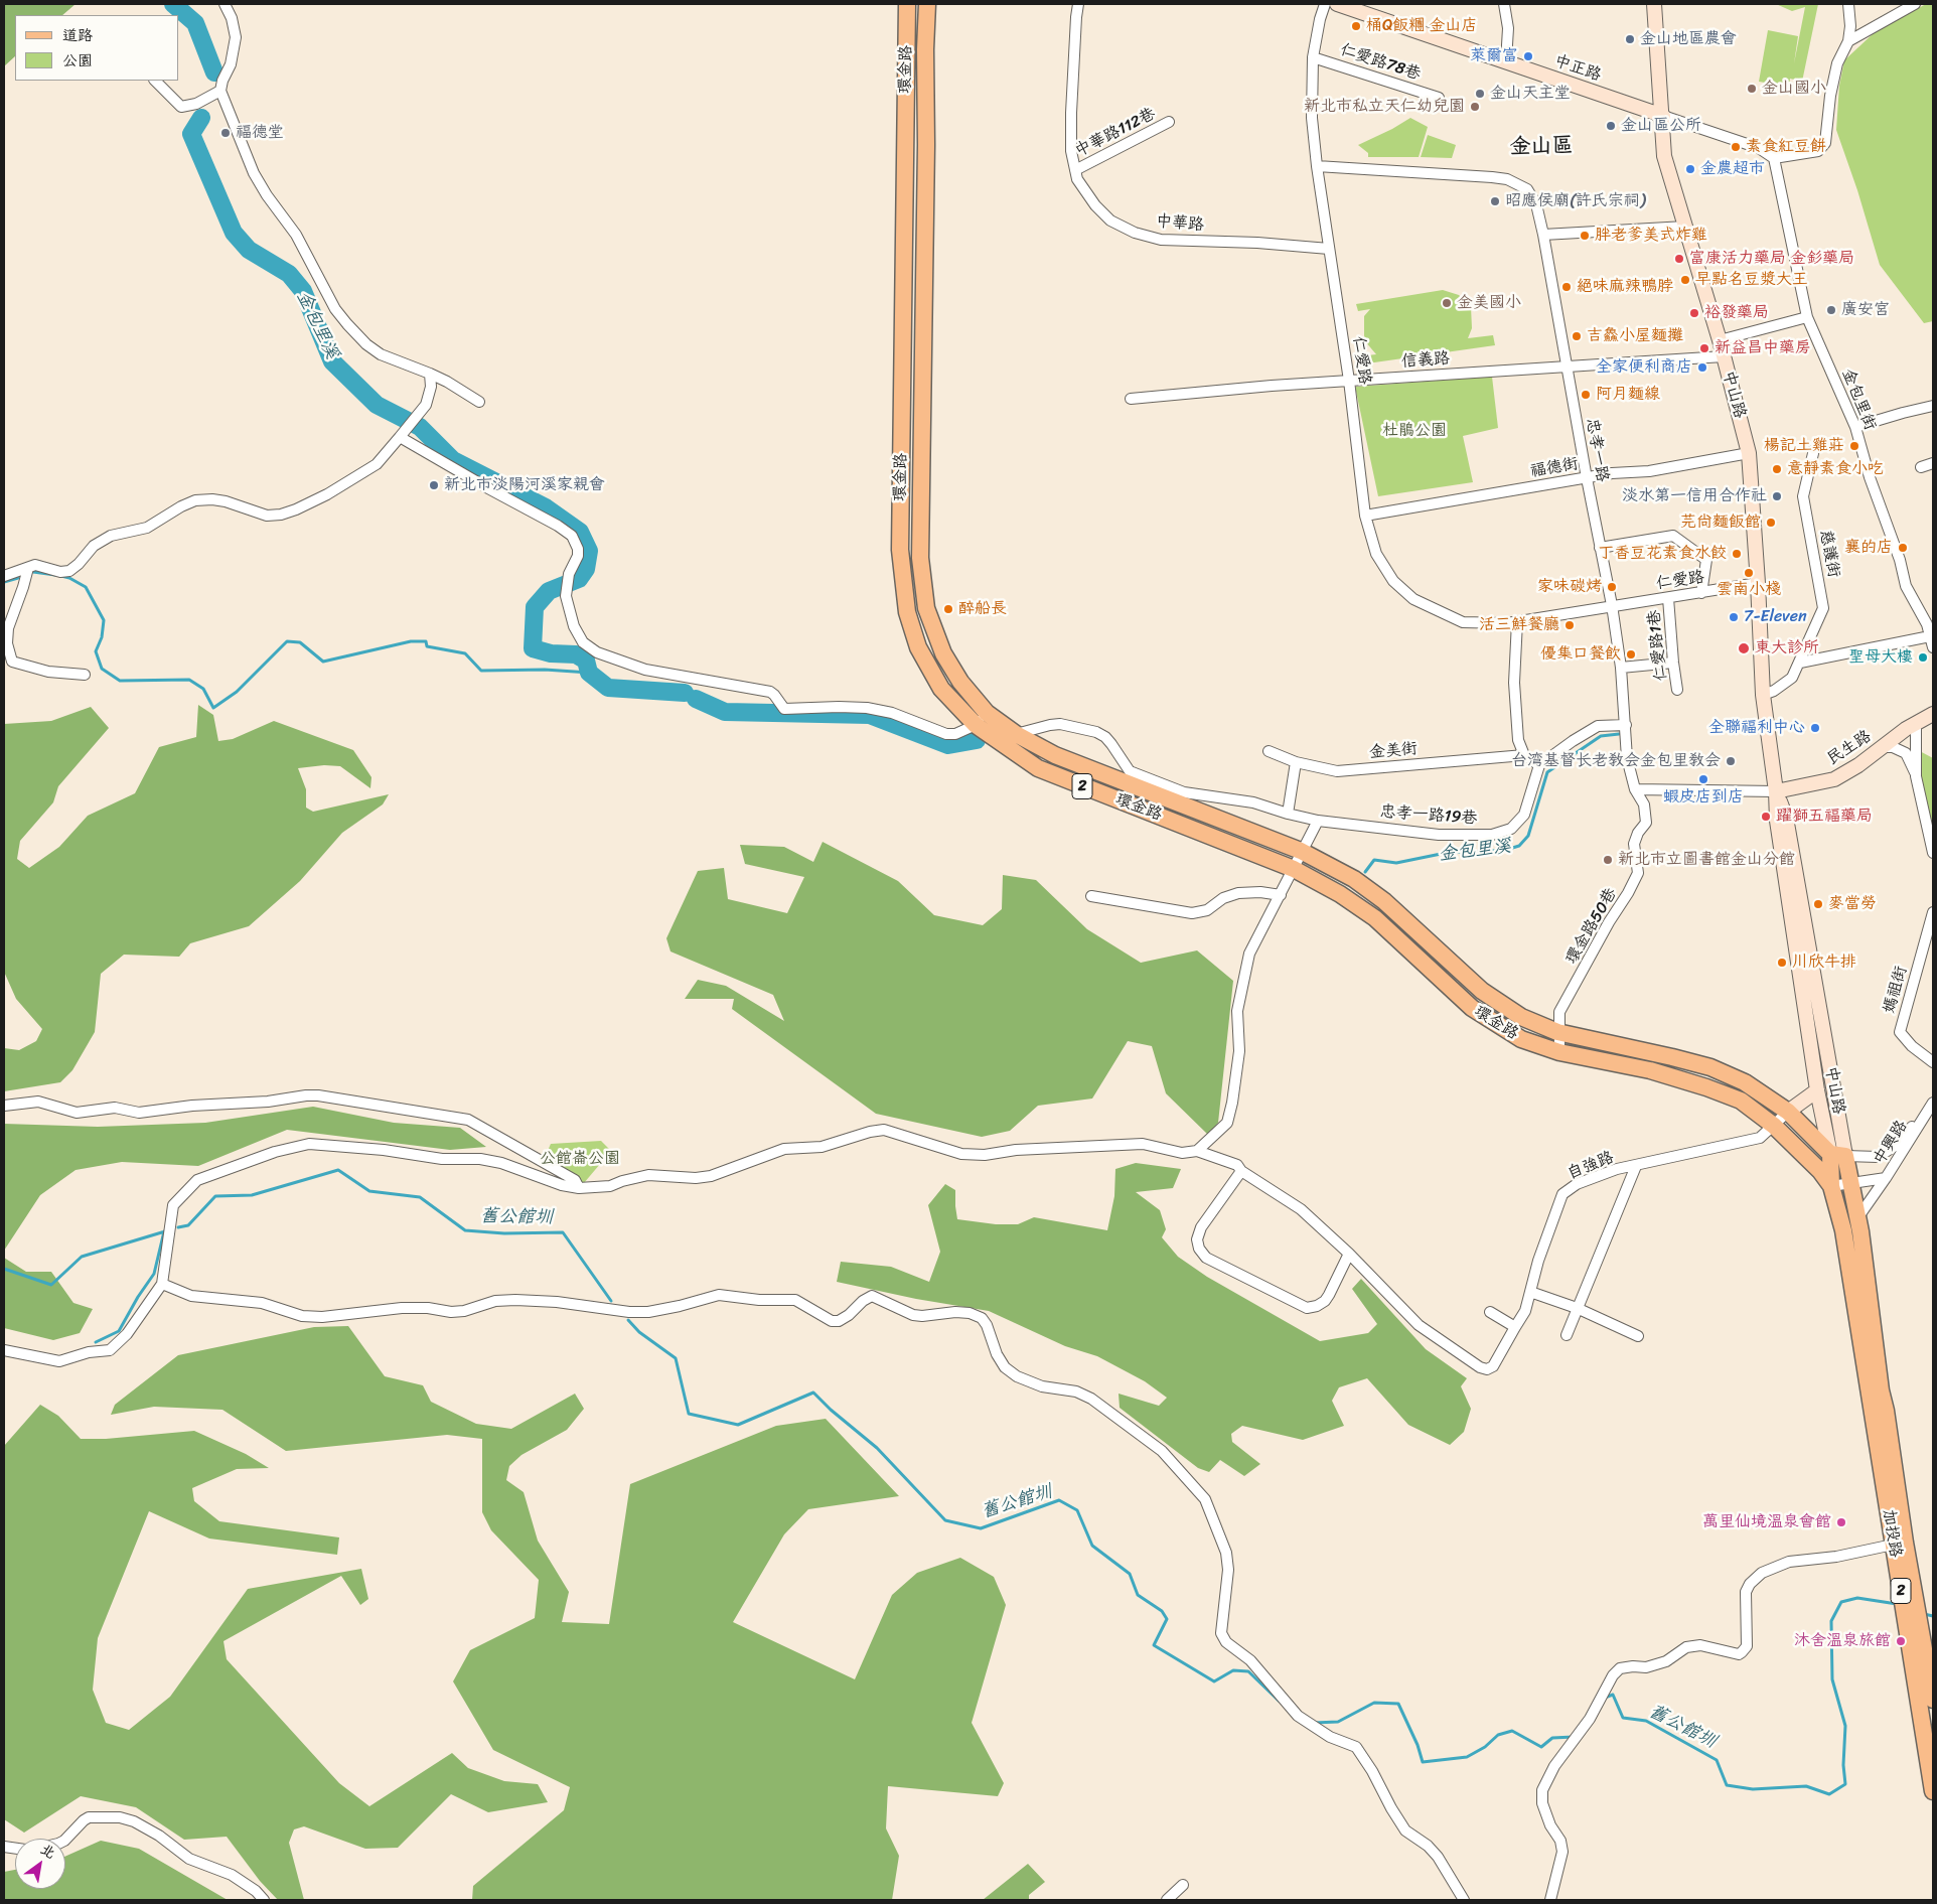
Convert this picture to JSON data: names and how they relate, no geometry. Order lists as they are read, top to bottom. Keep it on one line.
{"streets":{"main road":["環金路","中山路","2","加投路"],"street":["仁愛路78巷","中正路","中華路112巷","中華路","仁愛路","信義路","金包里街","忠孝一路","福德街","慈護街","仁愛路1巷","民生路","金美街","忠孝一路19巷","環金路50巷","媽祖街","中興路","自強路"]},"crossings":[["仁愛路78巷","仁愛路"],["中正路","中山路"],["中正路","金包里街"],["環金路","中山路"],["環金路","2"],["環金路","忠孝一路19巷"],["環金路","環金路50巷"],["環金路","中興路"],["環金路","自強路"],["中華路112巷","中華路"],["中華路","仁愛路"],["仁愛路","信義路"],["仁愛路","中山路"],["仁愛路","忠孝一路"],["仁愛路","福德街"],["仁愛路","仁愛路1巷"],["信義路","中山路"],["信義路","忠孝一路"],["中山路","福德街"],["中山路","慈護街"],["中山路","民生路"],["中山路","2"],["中山路","中興路"],["中山路","加投路"],["忠孝一路","福德街"],["忠孝一路","環金路50巷"],["2","中興路"],["2","加投路"]],"districts":["金山區"],"water":["金包里溪","舊公館圳"],"parks":["杜鵑公園","公館崙公園"],"places":["桶Q飯糰 金山店","金山地區農會","萊爾富","金山國小","金山天主堂","新北市私立天仁幼兒園","金山區公所","福德堂","素食紅豆餅","金農超市","昭應侯廟(許氏宗祠)","胖老爹美式炸雞","富康活力藥局 金釤藥局","早點名豆漿大王","絕味麻辣鴨脖","金美國小","廣安宮","裕發藥局","吉鱻小屋麵攤","新益昌中藥房","全家便利商店","阿月麵線","楊記土雞莊","意靜素食小吃","新北市淡陽河溪家親會","淡水第一信用合作社","芫尚麵飯館","襄的店","丁香豆花素食水餃","雲南小棧","家味碳烤","醉船長","7-Eleven","活三鮮餐廳","東大診所","優集口餐飲","聖母大樓","全聯福利中心","台湾基督长老教会金包里教会","蝦皮店到店","躍獅五福藥局","新北市立圖書館金山分館","麥當勞","川欣牛排","萬里仙境溫泉會館","沐舍溫泉旅館"],"legend":["道路","公園"],"north":"top right"}
